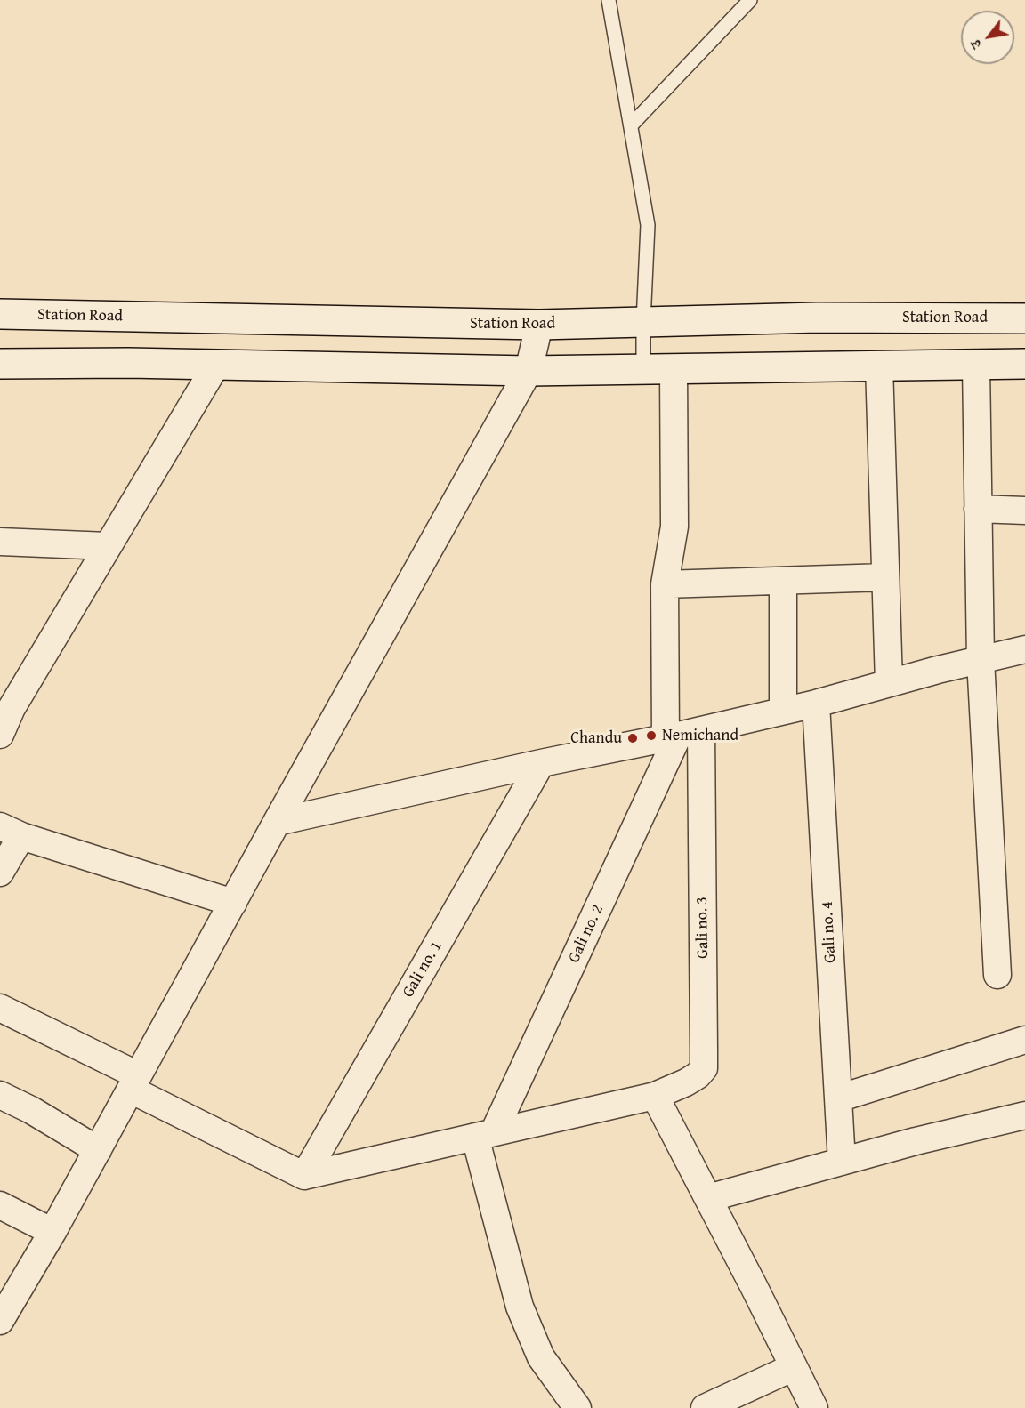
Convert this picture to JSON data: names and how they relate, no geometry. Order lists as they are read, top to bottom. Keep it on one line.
{"streets":{"street":["Station Road","Gali no. 3","Gali no. 4","Gali no. 2","Gali no. 1"]},"crossings":[["Gali no. 3","Gali no. 2"]],"places":["Nemichand","Chandu"],"north":"bottom left"}
